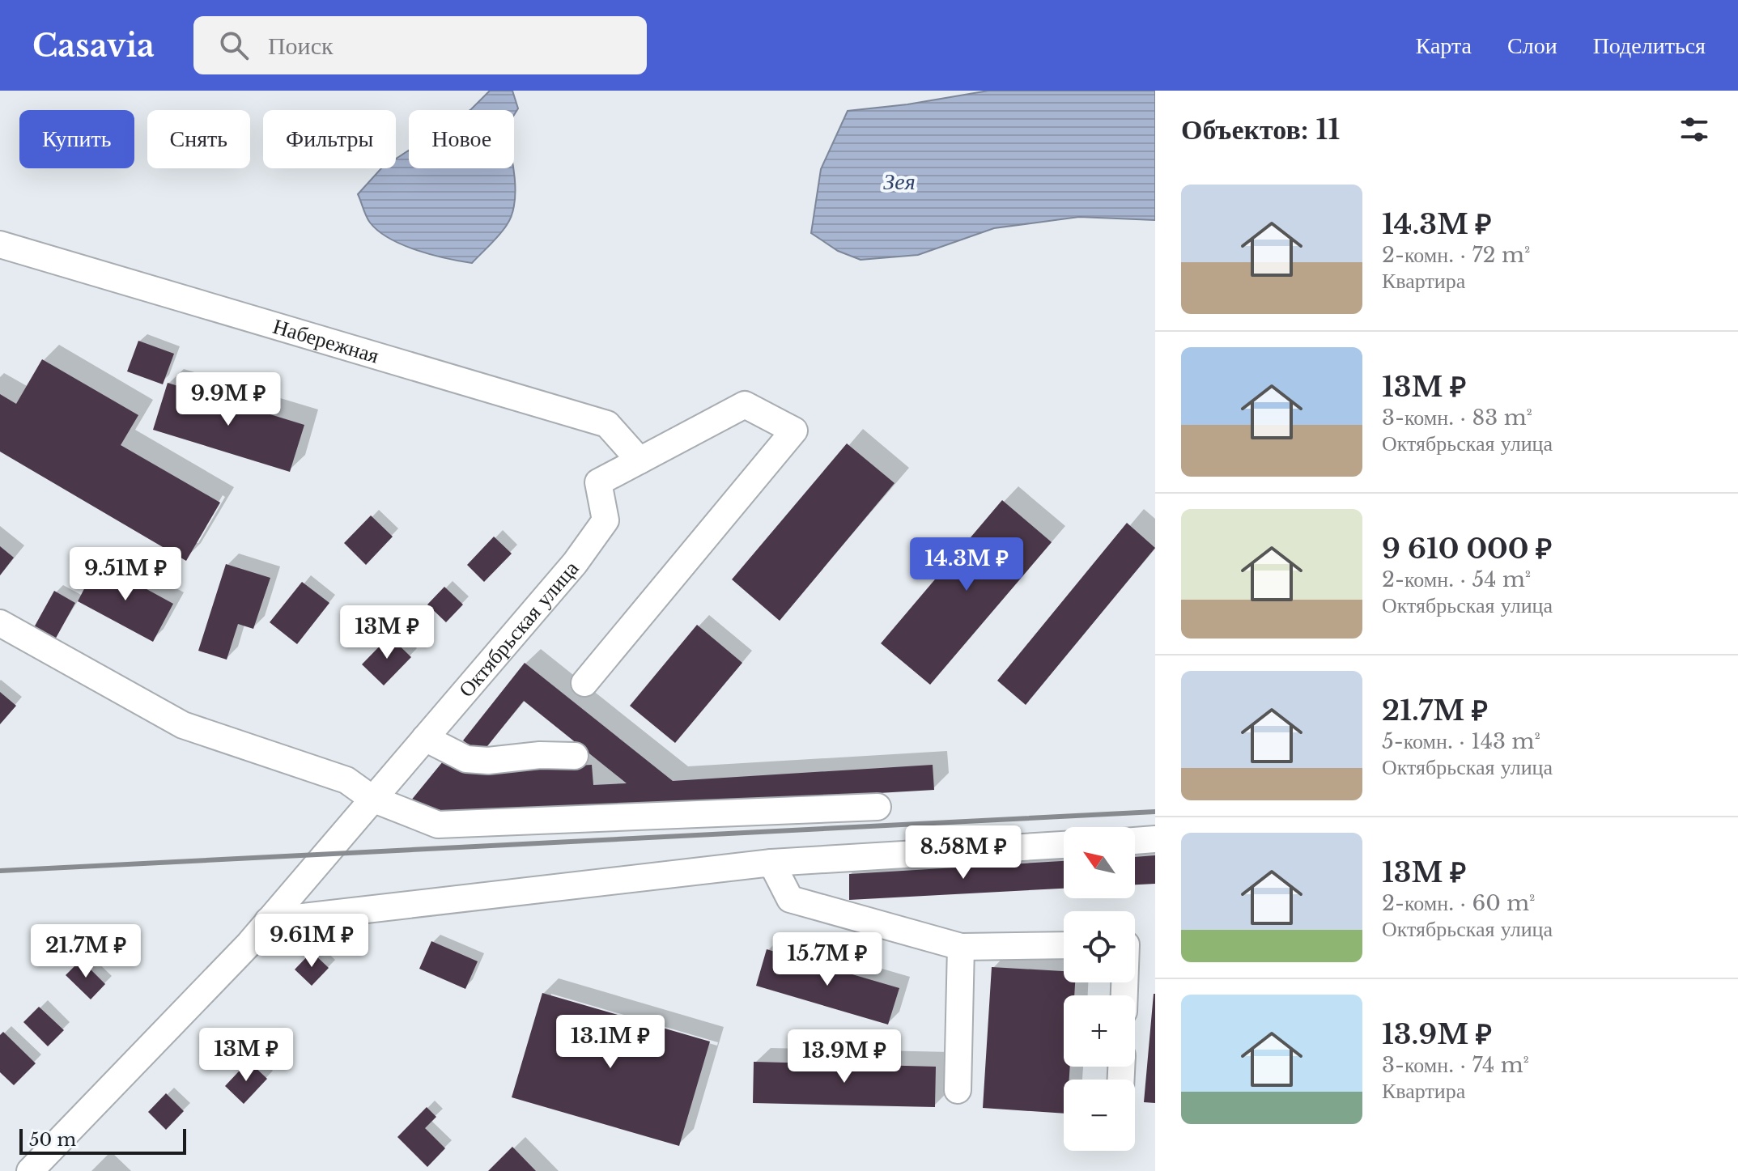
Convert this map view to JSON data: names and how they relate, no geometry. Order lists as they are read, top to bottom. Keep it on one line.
{"streets":{"street":["Набережная","Октябрьская улица"]},"crossings":[["Набережная","Октябрьская улица"]],"water":["Зея"],"scale_bar":"50 m","north":"top left","page":{"header":"Casavia","search":"Поиск","nav":["Карта","Слои","Поделиться"],"heading":"Объектов: 11","chip":["Купить","Снять","Фильтры","Новое"],"list":[{"name":"14.3M ₽","note":"2-комн. · 72 m² · Квартира"},{"name":"13M ₽","note":"3-комн. · 83 m² · Октябрьская улица"},{"name":"9 610 000 ₽","note":"2-комн. · 54 m² · Октябрьская улица"},{"name":"21.7M ₽","note":"5-комн. · 143 m² · Октябрьская улица"},{"name":"13M ₽","note":"2-комн. · 60 m² · Октябрьская улица"},{"name":"13.9M ₽","note":"3-комн. · 74 m² · Квартира"}],"price":["9.9M ₽","14.3M ₽","9.51M ₽","13M ₽","8.58M ₽","9.61M ₽","21.7M ₽","15.7M ₽","13.1M ₽","13M ₽","13.9M ₽"],"map_buttons":["+","−"],"scale":"50 m"}}
